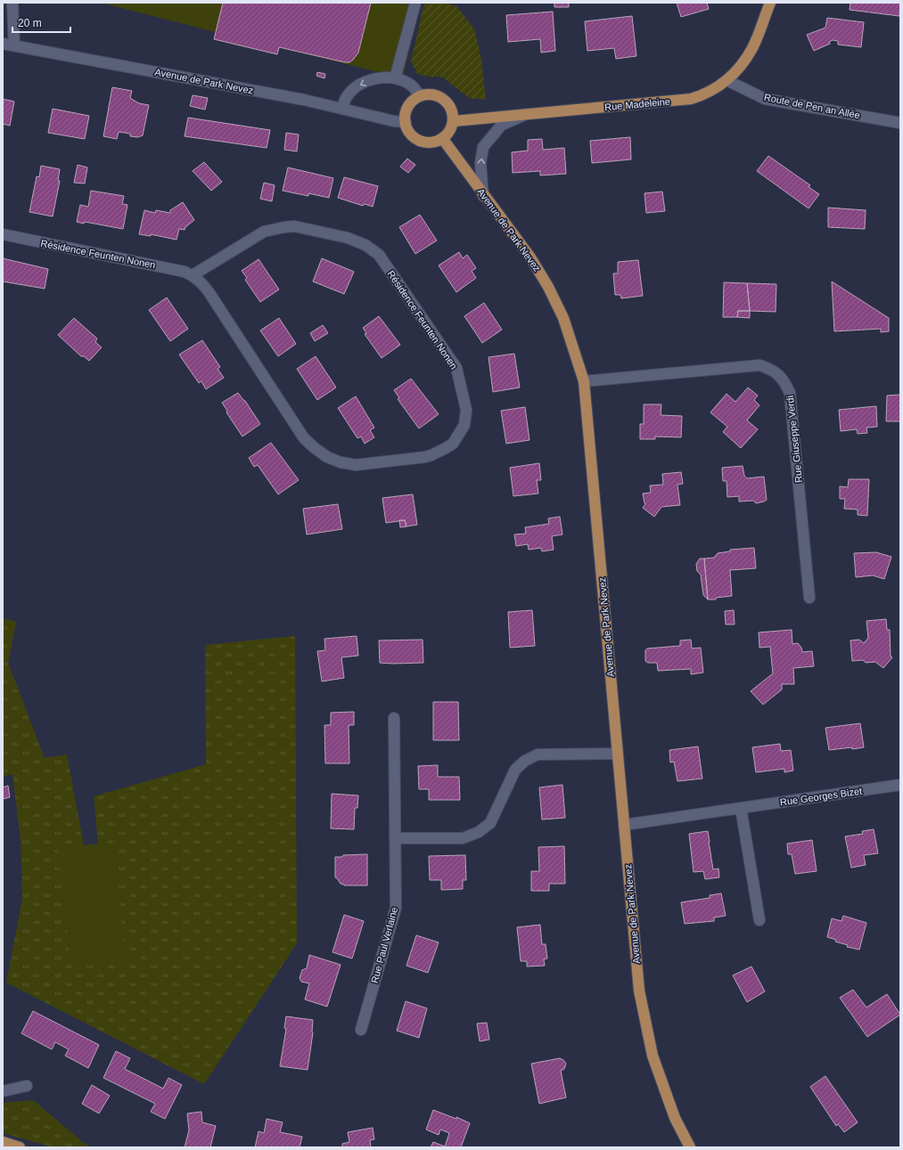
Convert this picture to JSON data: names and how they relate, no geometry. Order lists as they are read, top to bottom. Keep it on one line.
{"streets":{"main road":["Avenue de Park Nevez","Rue Madeleine"],"street":["Route de Pen an Allée","Résidence Feunten Nonen","Rue Giuseppe Verdi","Rue Georges Bizet","Rue Paul Verlaine"]},"crossings":[["Avenue de Park Nevez","Rue Madeleine"],["Avenue de Park Nevez","Rue Giuseppe Verdi"],["Avenue de Park Nevez","Rue Georges Bizet"],["Rue Madeleine","Route de Pen an Allée"]],"scale_bar":"20 m"}
